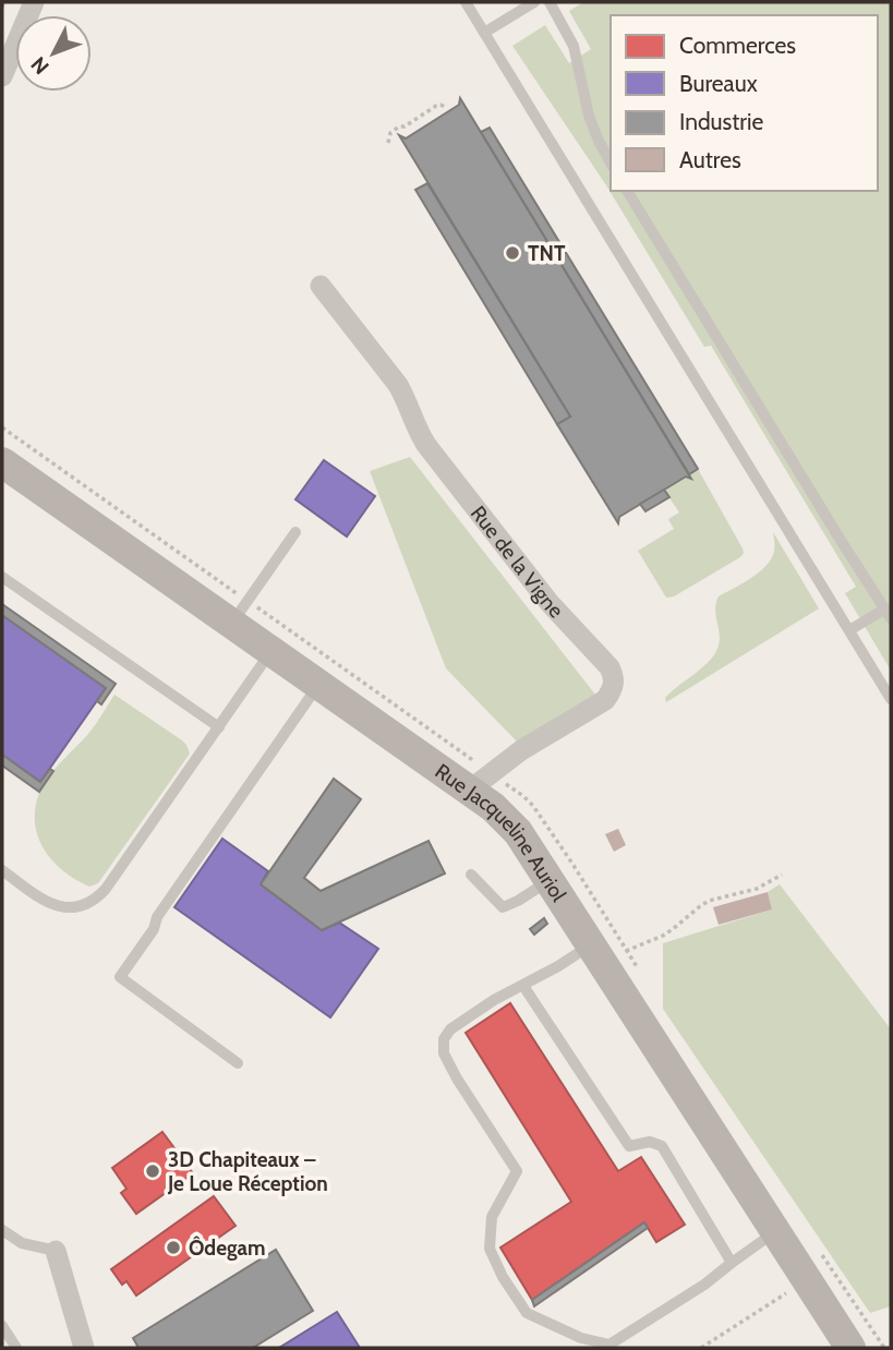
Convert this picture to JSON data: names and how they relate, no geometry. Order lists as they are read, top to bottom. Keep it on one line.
{"streets":{"street":["Rue de la Vigne","Rue Jacqueline Auriol"]},"crossings":[["Rue de la Vigne","Rue Jacqueline Auriol"]],"places":["TNT","3D Chapiteaux – Je Loue Réception","Ôdegam"],"legend":["Commerces","Bureaux","Industrie","Autres"],"north":"bottom left"}
